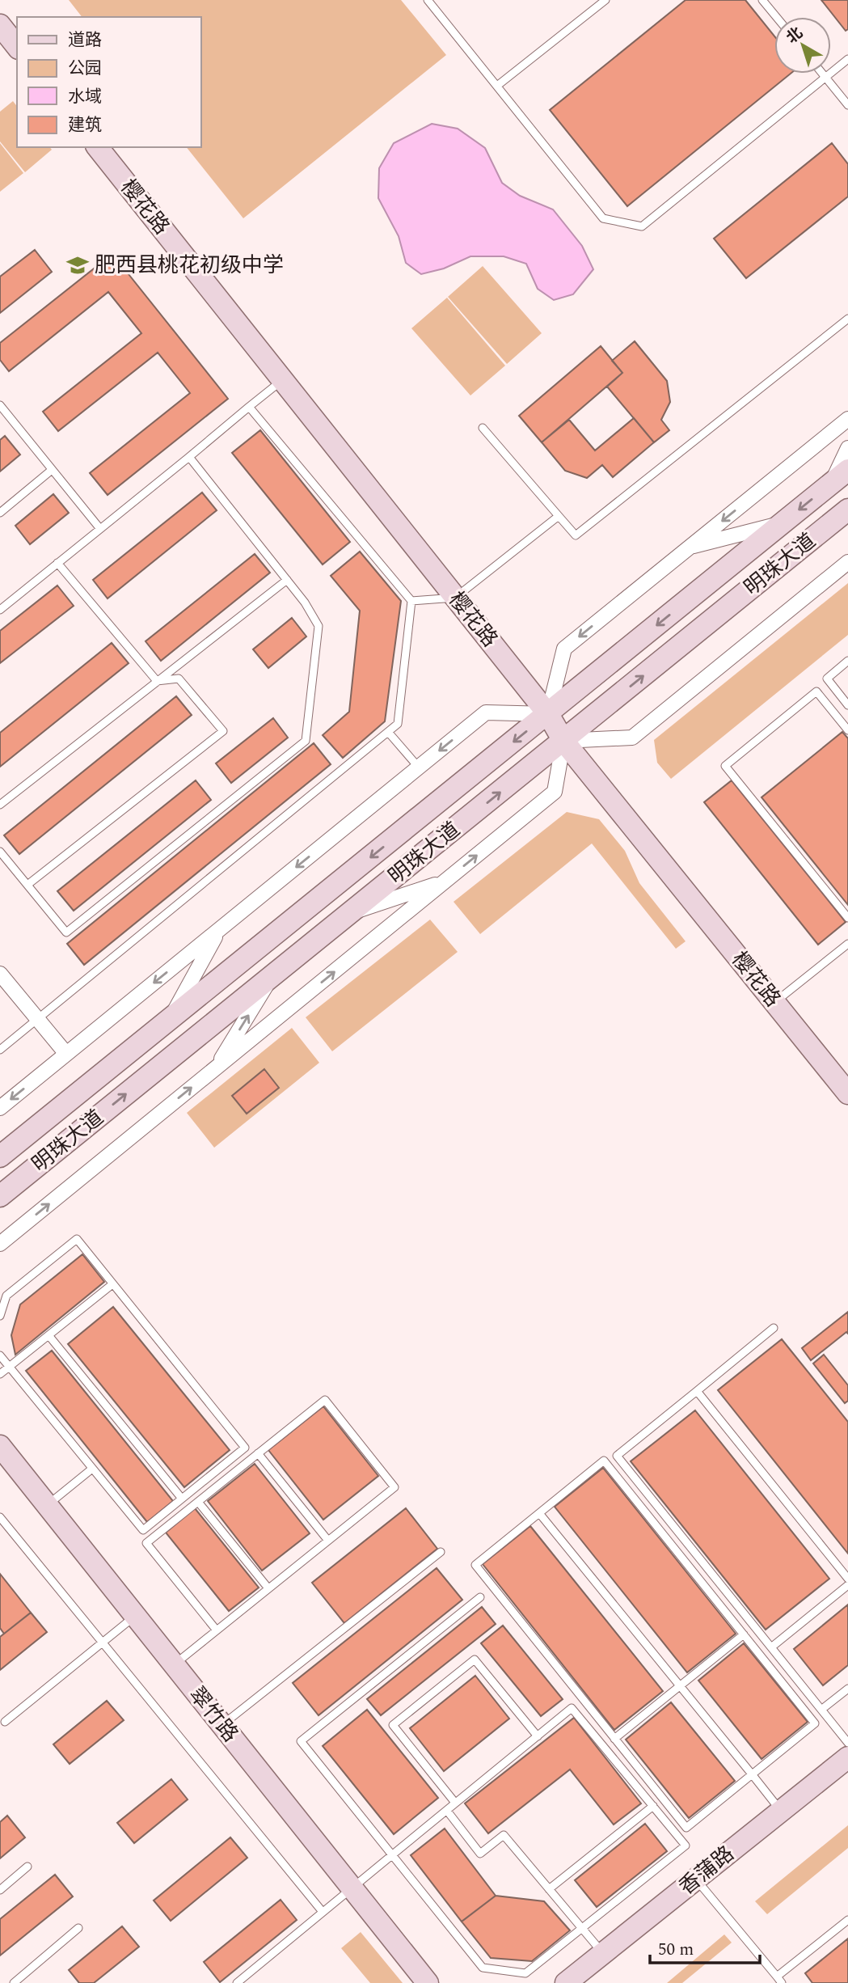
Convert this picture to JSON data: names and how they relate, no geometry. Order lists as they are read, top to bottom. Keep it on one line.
{"streets":{"street":["樱花路","明珠大道","翠竹路","香蒲路"]},"crossings":[["樱花路","明珠大道"]],"places":{"school or university":["肥西县桃花初级中学"]},"legend":["道路","公园","水域","建筑"],"scale_bar":"50 m","north":"top left"}
